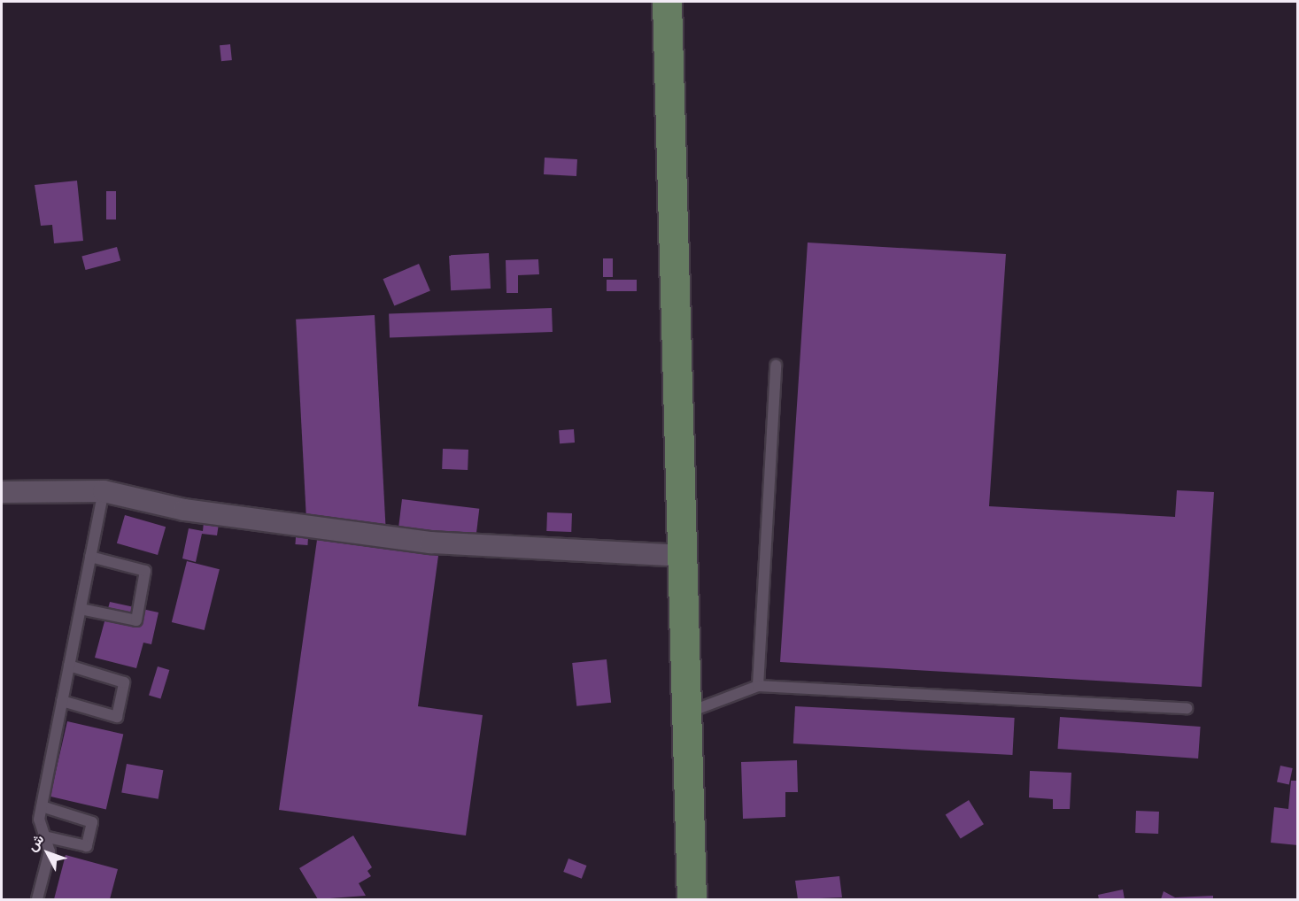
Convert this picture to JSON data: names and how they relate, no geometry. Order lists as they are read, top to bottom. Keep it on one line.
{"north":"top left"}
